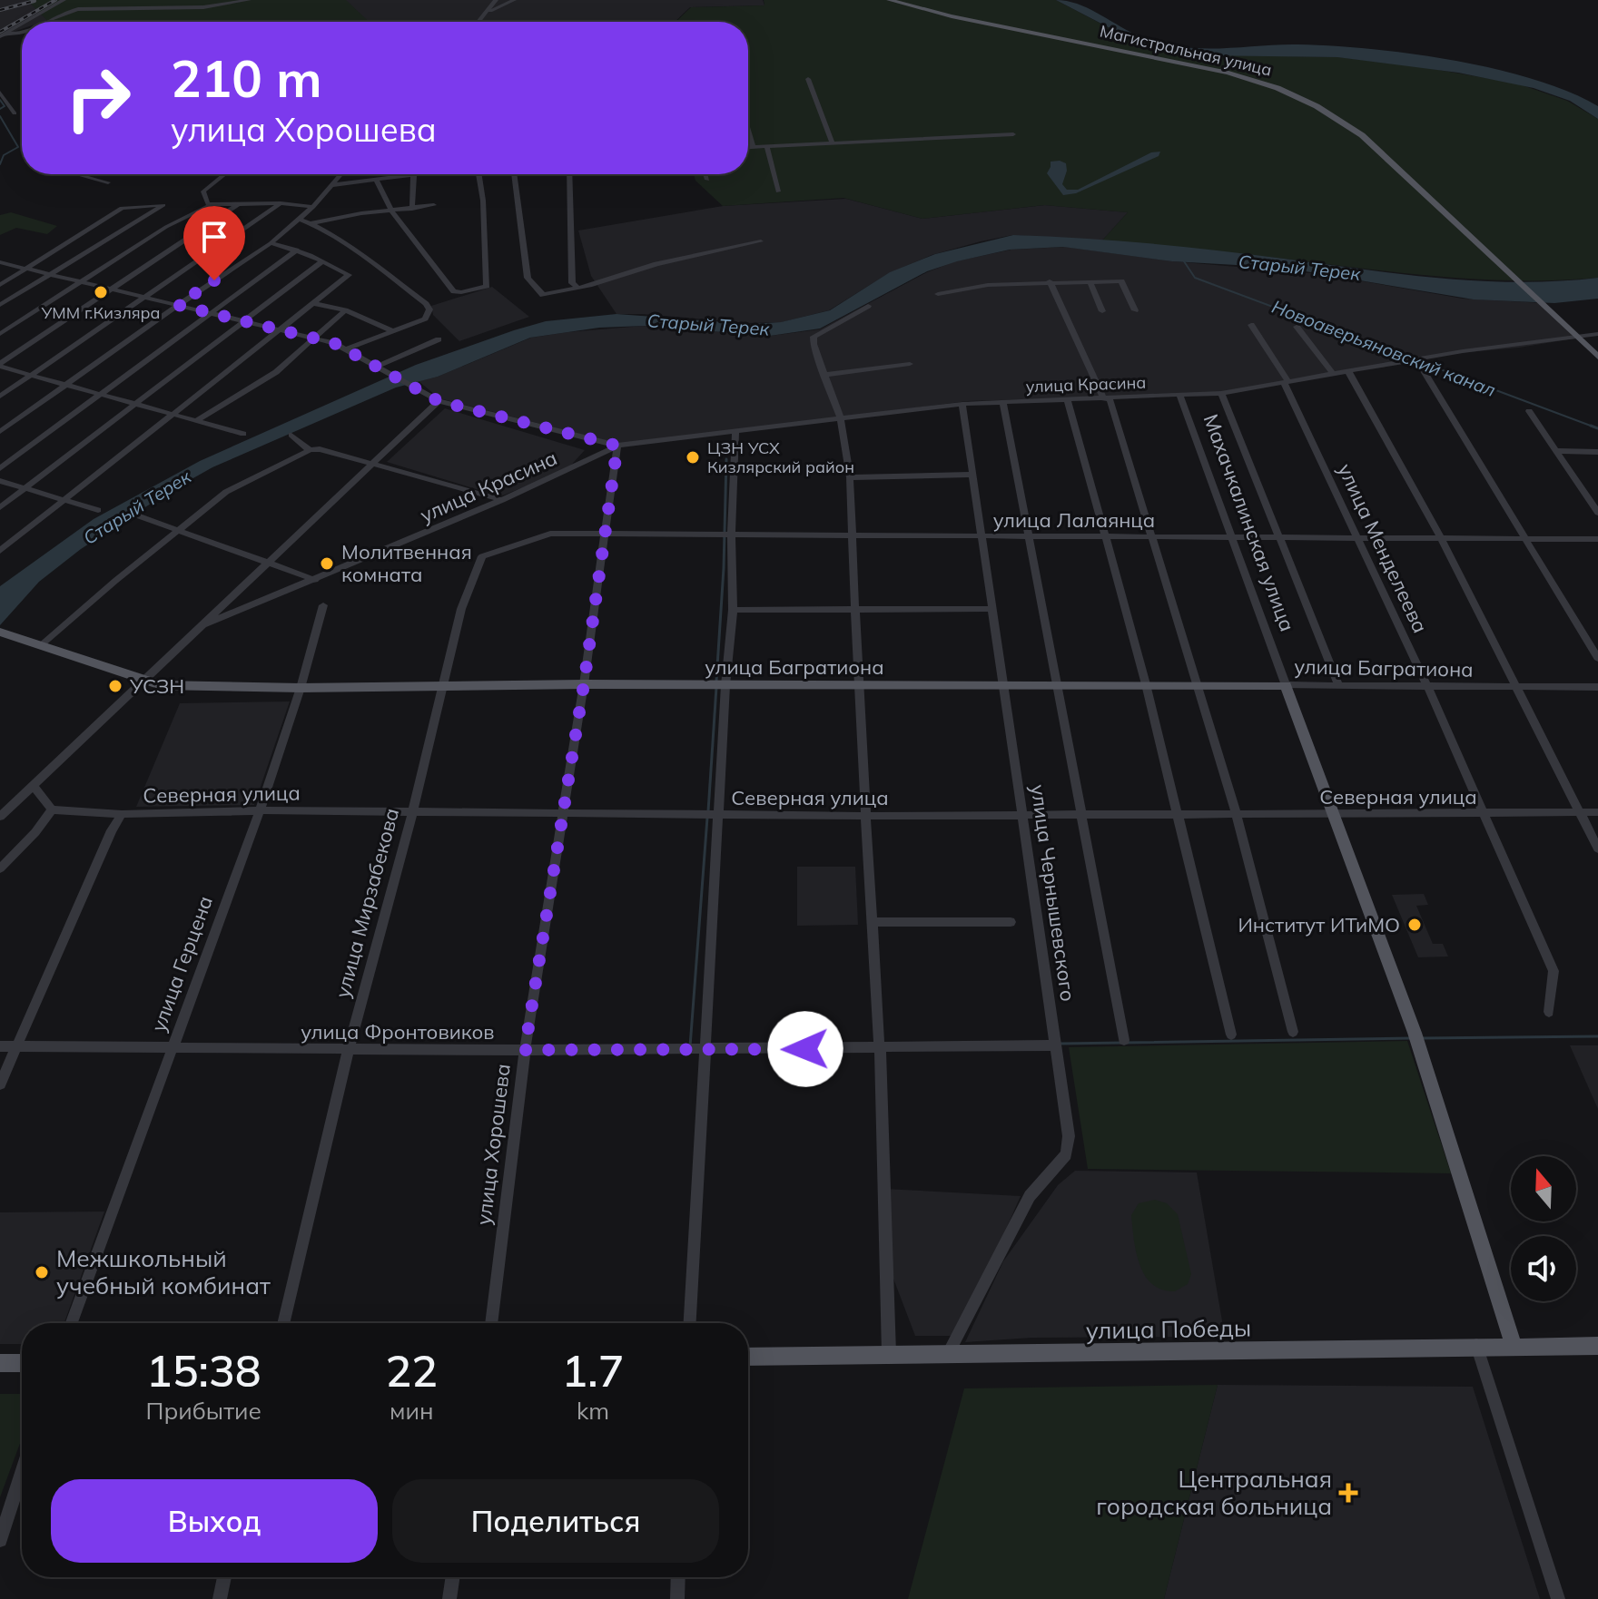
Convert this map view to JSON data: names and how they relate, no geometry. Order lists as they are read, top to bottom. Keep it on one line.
{"streets":{"main road":["Магистральная улица","Махачкалинская улица","улица Багратиона","улица Победы"],"street":["улица Красина","улица Лалаянца","улица Менделеева","Северная улица","улица Чернышевского","улица Мирзабекова","улица Герцена","улица Фронтовиков","улица Хорошева"]},"crossings":[["Магистральная улица","улица Красина"],["улица Красина","Махачкалинская улица"],["улица Красина","улица Менделеева"],["улица Красина","улица Чернышевского"],["улица Красина","улица Хорошева"],["улица Лалаянца","Махачкалинская улица"],["улица Лалаянца","улица Менделеева"],["улица Лалаянца","улица Чернышевского"],["улица Лалаянца","улица Мирзабекова"],["улица Лалаянца","улица Хорошева"],["Махачкалинская улица","улица Багратиона"],["Махачкалинская улица","Северная улица"],["Махачкалинская улица","улица Победы"],["улица Менделеева","улица Багратиона"],["улица Менделеева","Северная улица"],["улица Багратиона","улица Чернышевского"],["улица Багратиона","улица Мирзабекова"],["улица Багратиона","улица Герцена"],["улица Багратиона","улица Хорошева"],["Северная улица","улица Чернышевского"],["Северная улица","улица Мирзабекова"],["Северная улица","улица Герцена"],["Северная улица","улица Хорошева"],["улица Чернышевского","улица Фронтовиков"],["улица Чернышевского","улица Победы"],["улица Мирзабекова","улица Фронтовиков"],["улица Герцена","улица Фронтовиков"],["улица Фронтовиков","улица Хорошева"]],"water":["Старый Терек","Новоаверьяновский канал"],"places":{"other":["УММ г.Кизляра","ЦЗН УСХ Кизлярский район","Молитвенная комната","УСЗН","Институт ИТиМО","Межшкольный учебный комбинат"],"health":["Центральная городская больница"]},"north":"top","page":{"turn":["210 m","улица Хорошева"],"eta":["15:38","Прибытие","22","мин","1.7","km"],"buttons":["Выход","Поделиться"]}}
